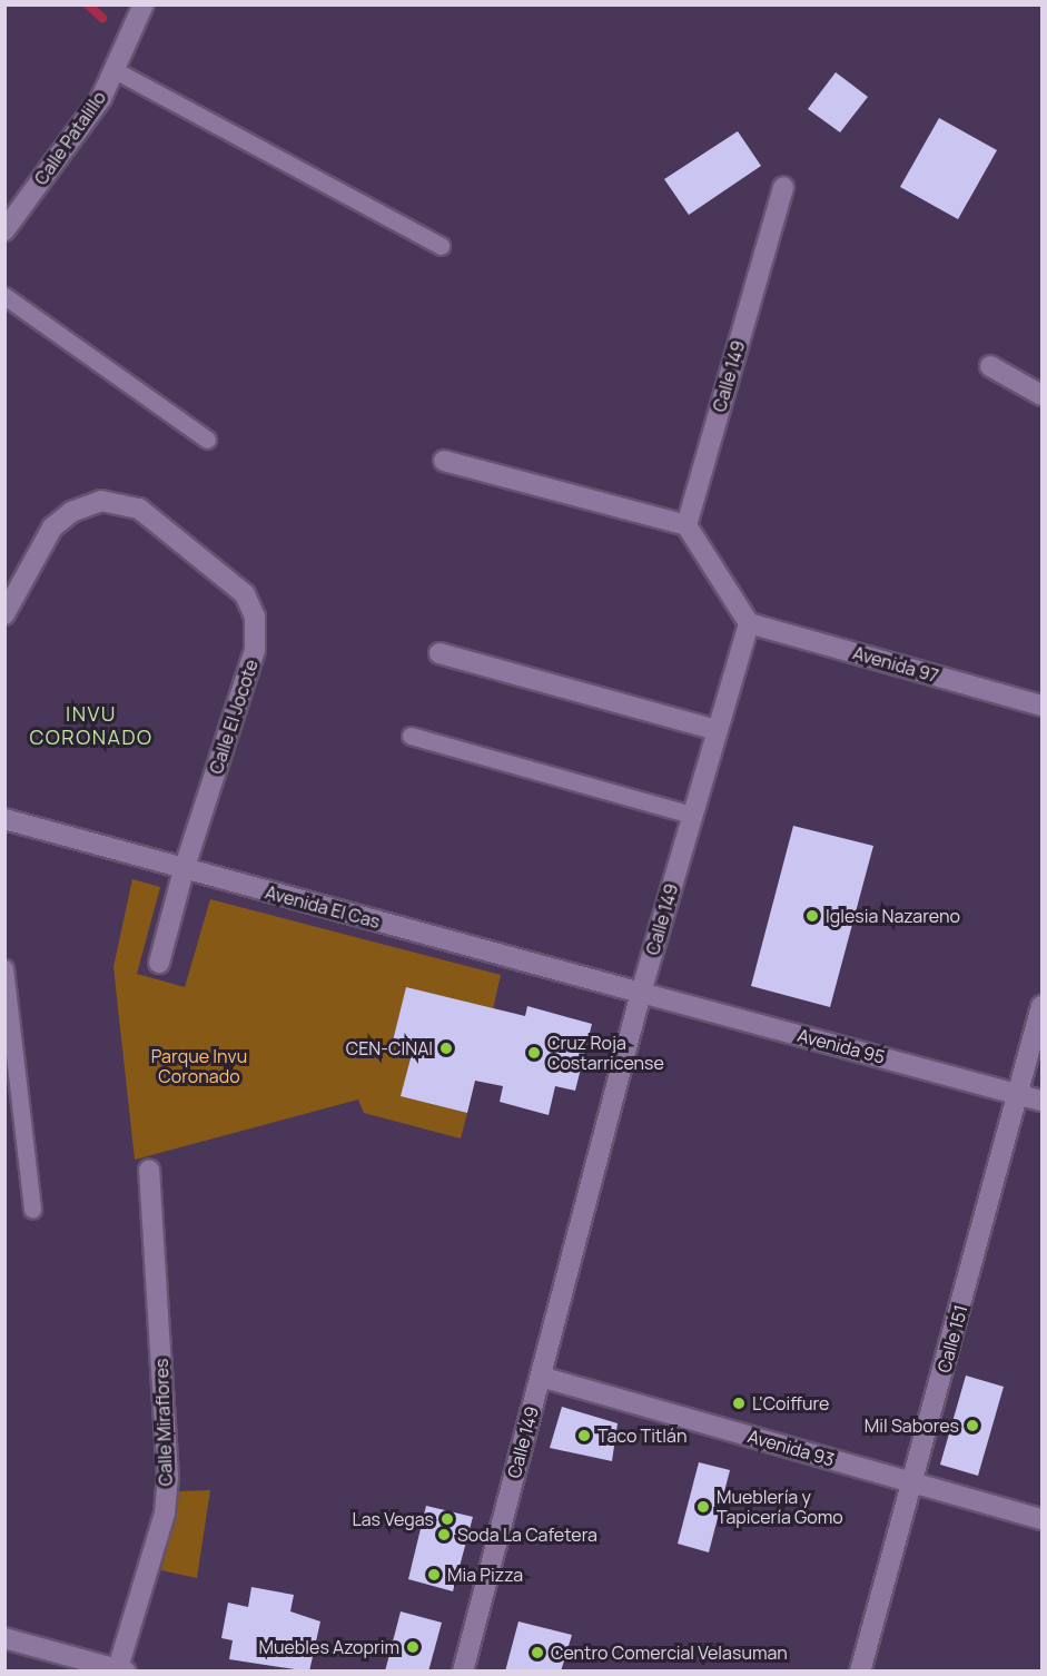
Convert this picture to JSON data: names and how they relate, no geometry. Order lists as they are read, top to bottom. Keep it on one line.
{"streets":{"street":["Calle Patalillo","Calle 149","Avenida 97","Calle El Jocote","Avenida El Cas","Avenida 95","Calle 151","Calle Miraflores","Avenida 93"]},"crossings":[["Calle 149","Avenida 97"],["Calle 149","Avenida El Cas"],["Calle 149","Avenida 95"],["Calle 149","Avenida 93"],["Calle El Jocote","Avenida El Cas"],["Avenida El Cas","Avenida 95"],["Avenida 95","Calle 151"],["Calle 151","Avenida 93"]],"districts":["INVU CORONADO"],"parks":["Parque Invu Coronado"],"places":["Iglesia Nazareno","CEN-CINAI","Cruz Roja Costarricense","L'Coiffure","Mil Sabores","Taco Titlán","Mueblería y Tapicería Gomo","Las Vegas","Soda La Cafetera","Mia Pizza","Muebles Azoprim","Centro Comercial Velasuman"]}
